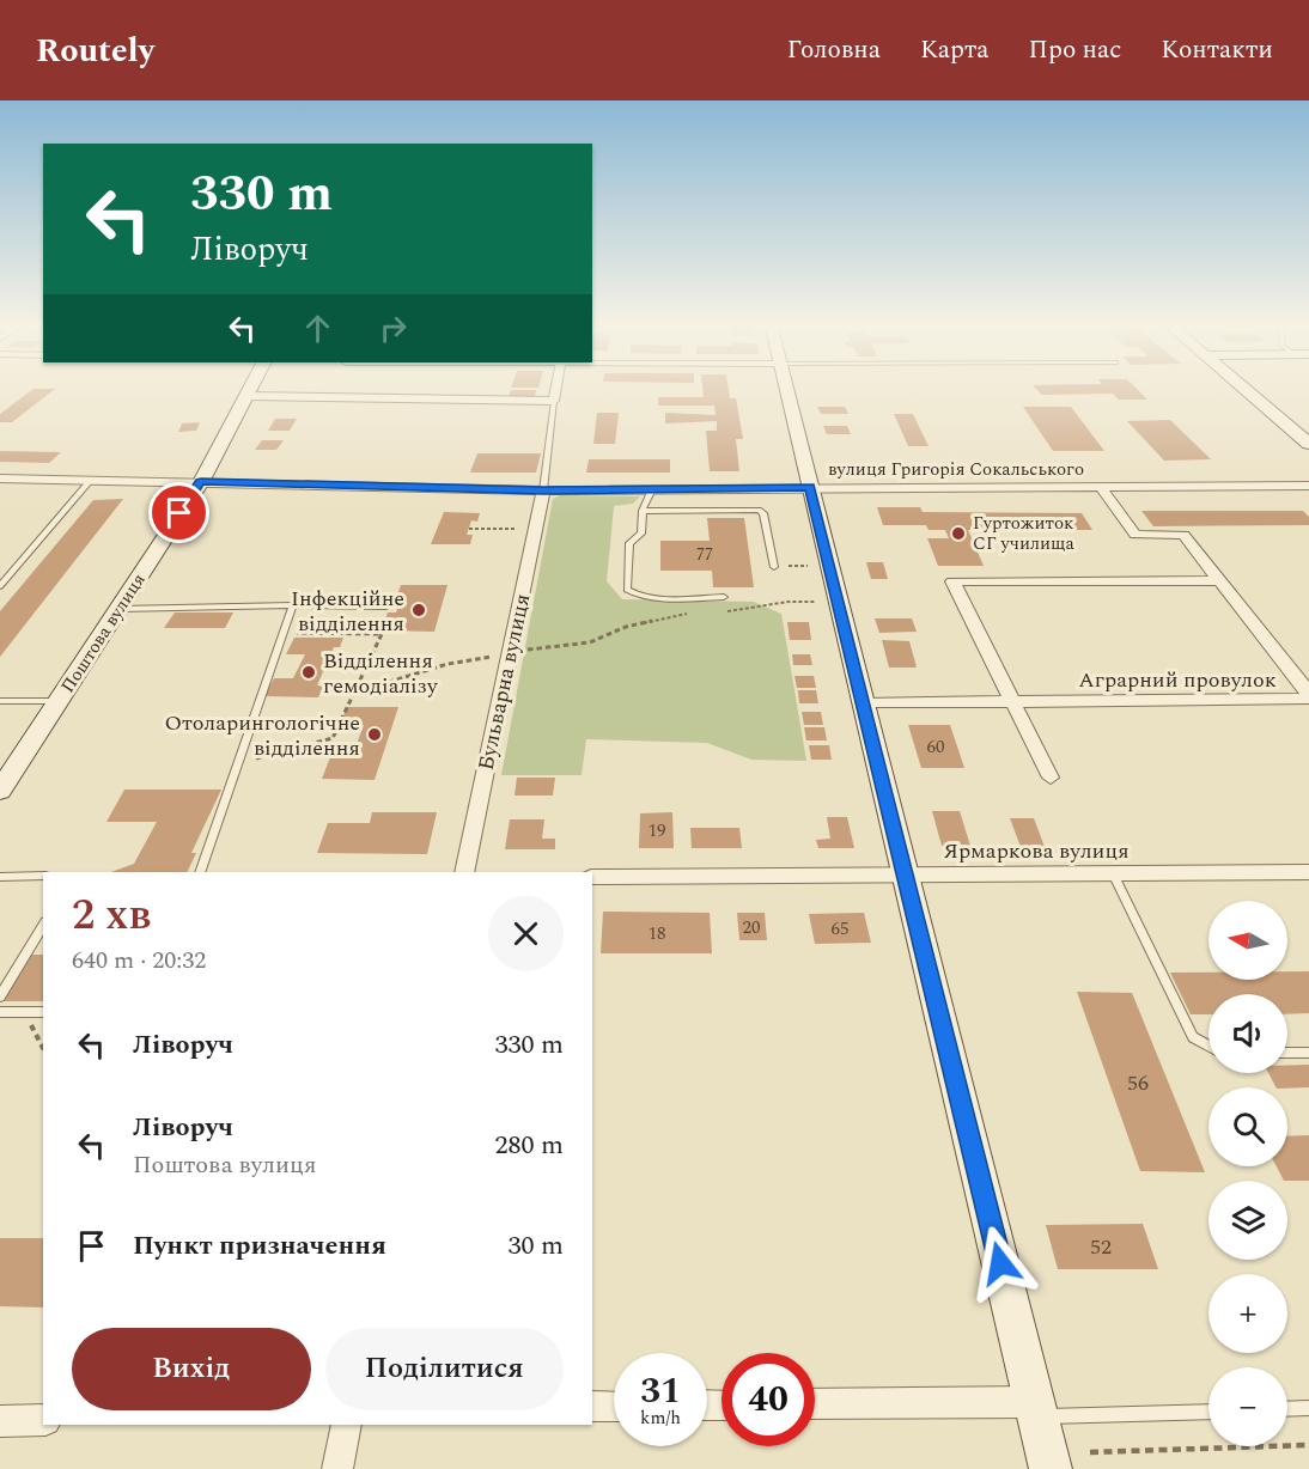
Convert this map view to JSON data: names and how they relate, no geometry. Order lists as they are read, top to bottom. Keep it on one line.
{"streets":{"street":["вулиця Григорія Сокальського","Поштова вулиця","Аграрний провулок","Бульварна вулиця","Ярмаркова вулиця"]},"crossings":[["вулиця Григорія Сокальського","Поштова вулиця"],["вулиця Григорія Сокальського","Аграрний провулок"],["вулиця Григорія Сокальського","Бульварна вулиця"]],"places":["Гуртожиток СГ училища","Інфекційне відділення","Відділення гемодіалізу","Отоларингологічне відділення"],"house_numbers":["77","60","19","20","65","18","56","52"],"north":"left","page":{"header":"Routely","nav":["Головна","Карта","Про нас","Контакти"],"turn":["330 m","Ліворуч"],"heading":["2 хв","640 m · 20:32"],"map_buttons":["+","−"],"list":[{"name":"Ліворуч","value":"330 m"},{"name":"Ліворуч","note":"Поштова вулиця","value":"280 m"},{"name":"Пункт призначення","value":"30 m"}],"buttons":["Вихід","Поділитися"],"speed":"31 km/h","limit":"40"}}
